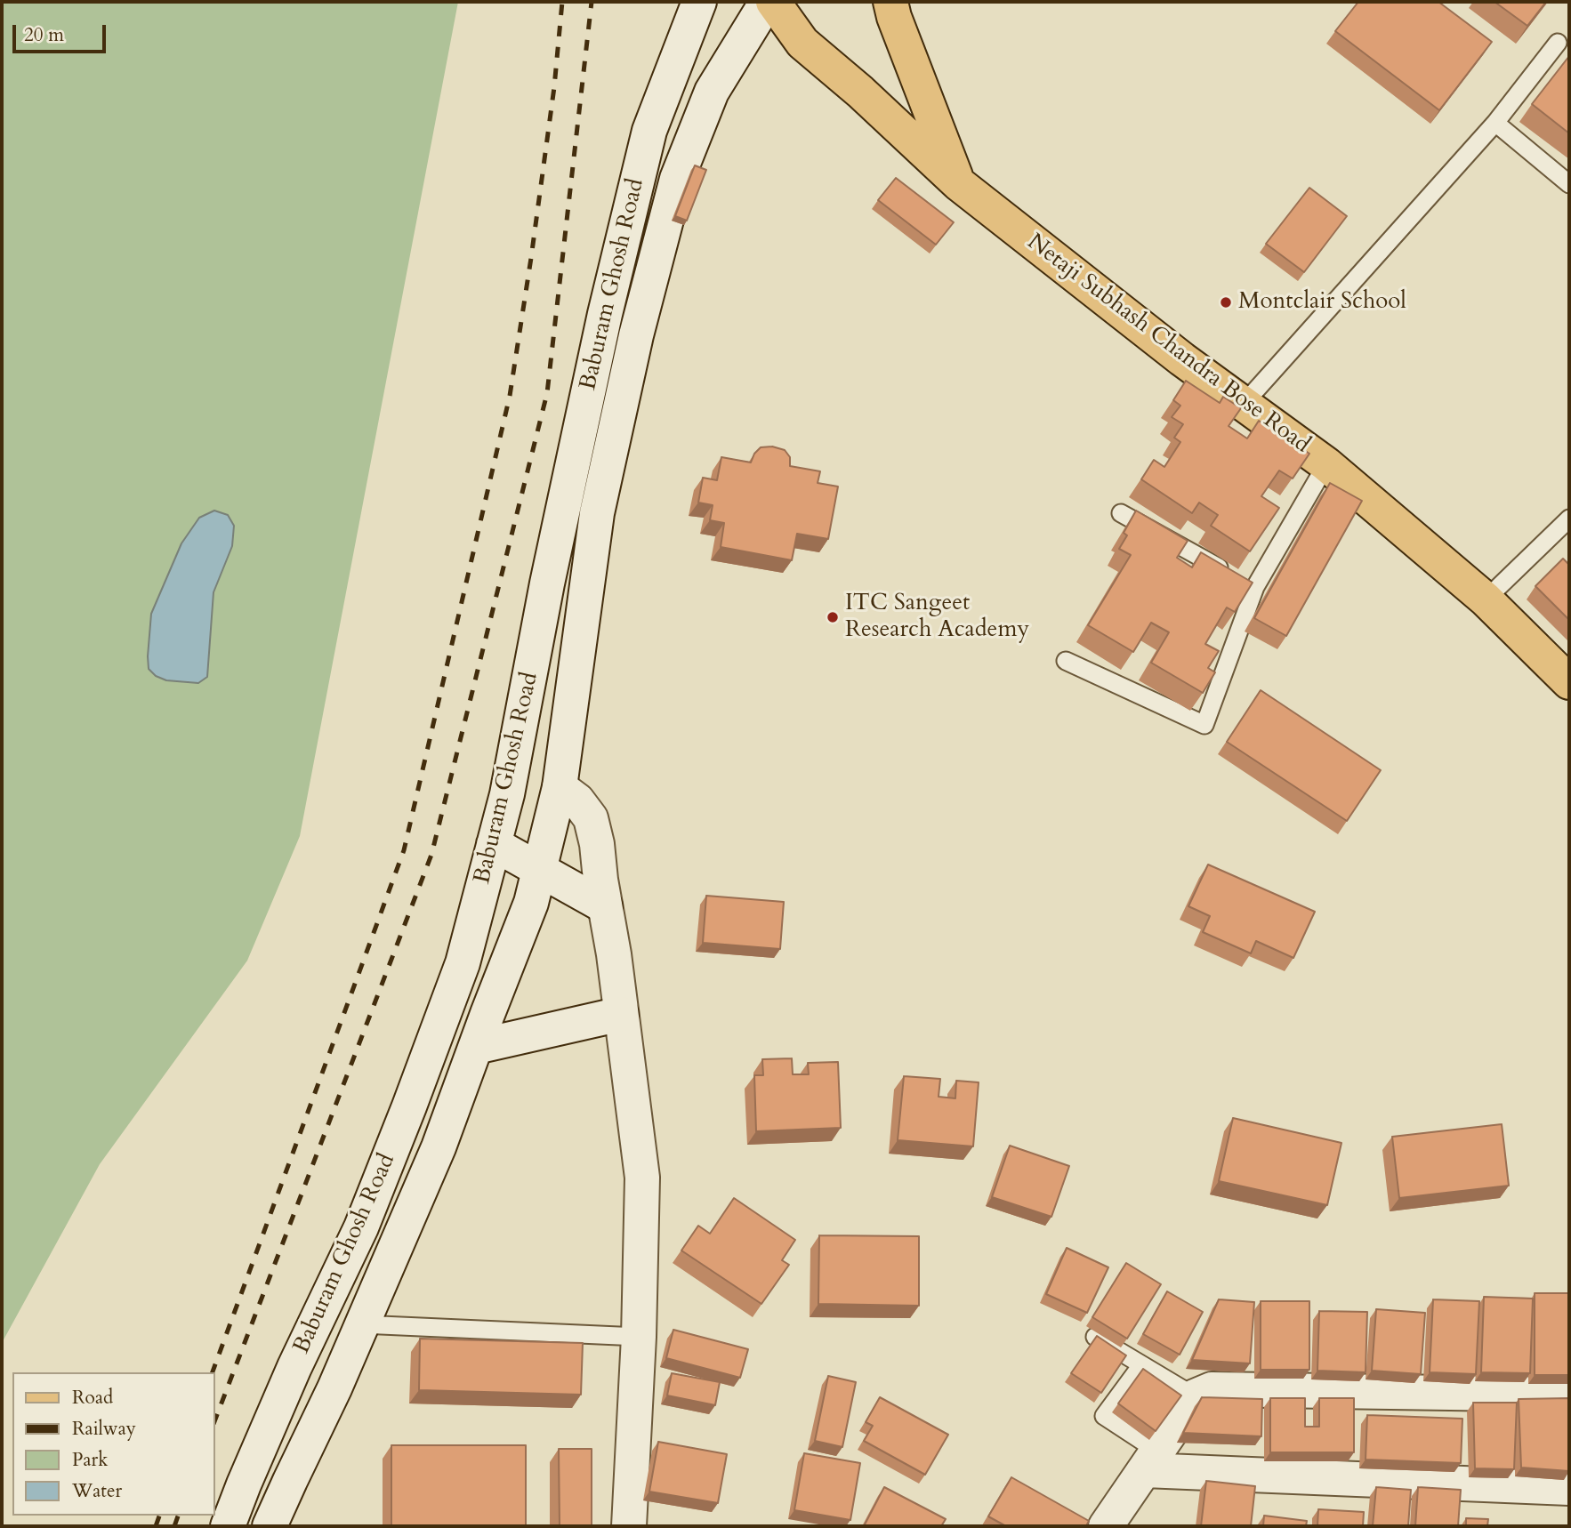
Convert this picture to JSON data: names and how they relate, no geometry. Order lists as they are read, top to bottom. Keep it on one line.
{"streets":{"main road":["Baburam Ghosh Road","Netaji Subhash Chandra Bose Road"]},"places":["Montclair School","ITC Sangeet Research Academy"],"legend":["Road","Railway","Park","Water"],"scale_bar":"20 m"}
